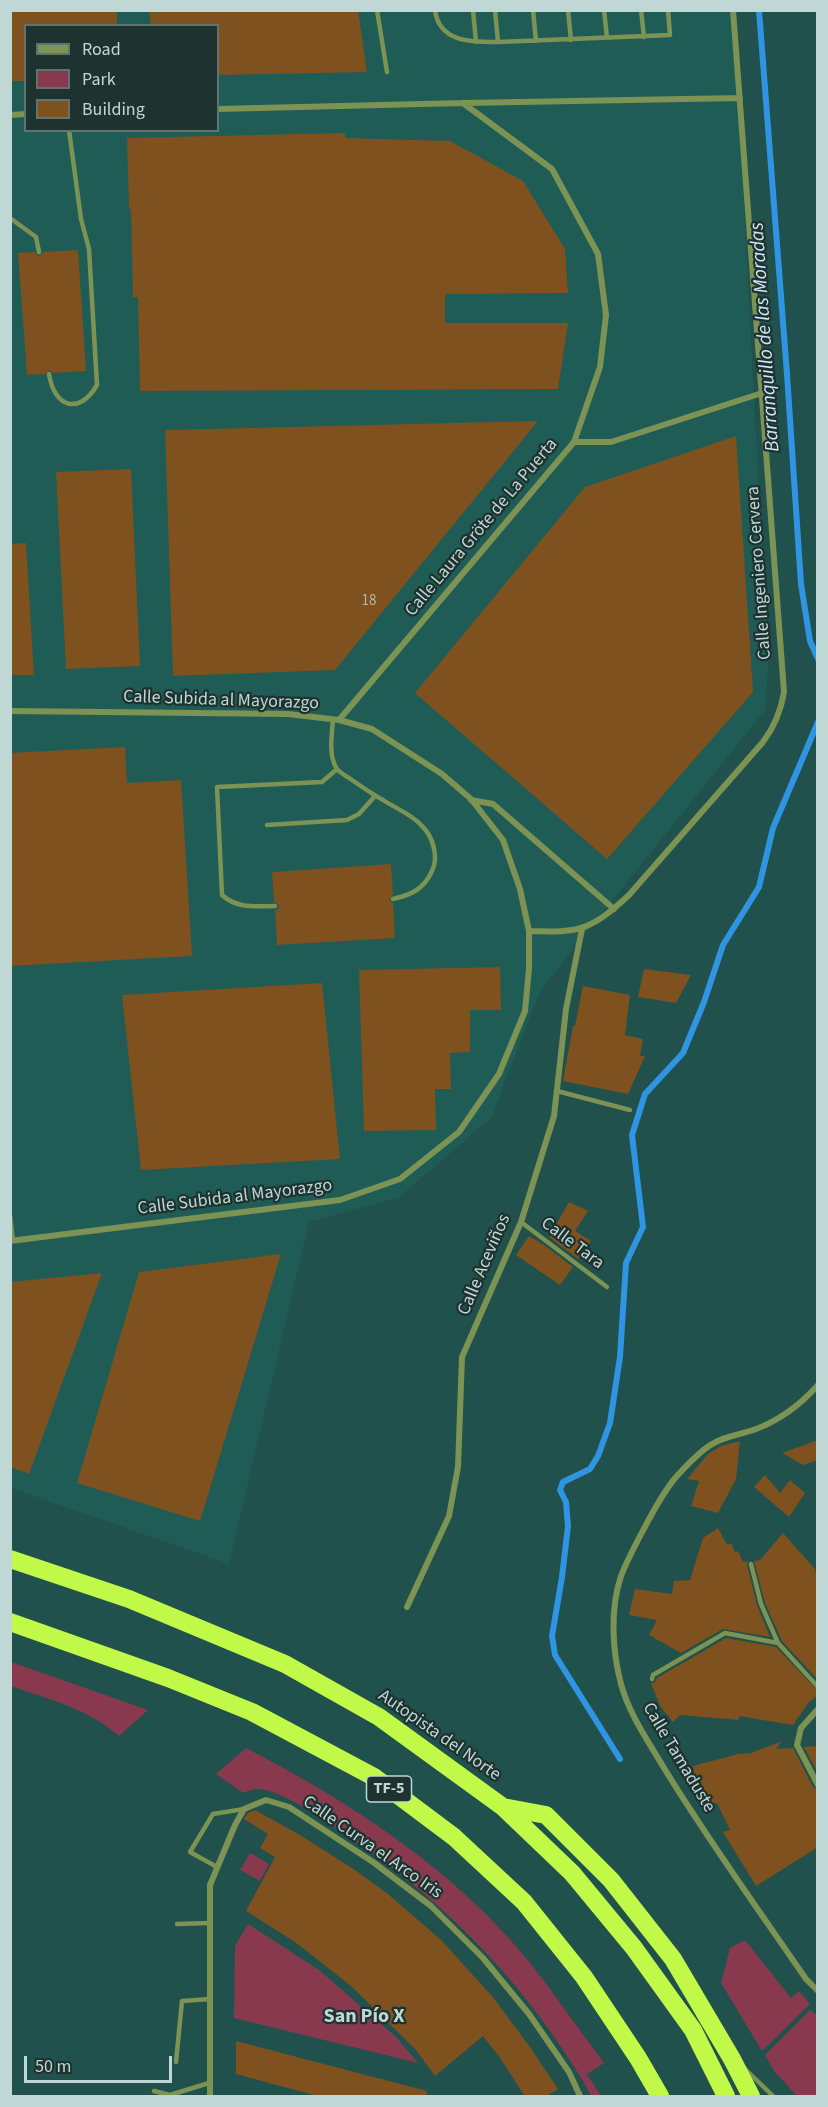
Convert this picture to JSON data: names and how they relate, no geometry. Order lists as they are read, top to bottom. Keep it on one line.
{"streets":{"highway":["Autopista del Norte","TF-5"],"street":["Calle Laura Gröte de La Puerta","Calle Ingeniero Cervera","Calle Subida al Mayorazgo","Calle Aceviños","Calle Tamaduste","Calle Curva el Arco Iris"],"lane":["Calle Tara"]},"crossings":[["Calle Laura Gröte de La Puerta","Calle Subida al Mayorazgo"],["Calle Ingeniero Cervera","Calle Subida al Mayorazgo"],["Calle Ingeniero Cervera","Calle Aceviños"],["Calle Tara","Calle Aceviños"]],"districts":["San Pío X"],"water":["Barranquillo de las Moradas"],"house_numbers":["18"],"legend":["Road","Park","Building"],"scale_bar":"50 m"}
